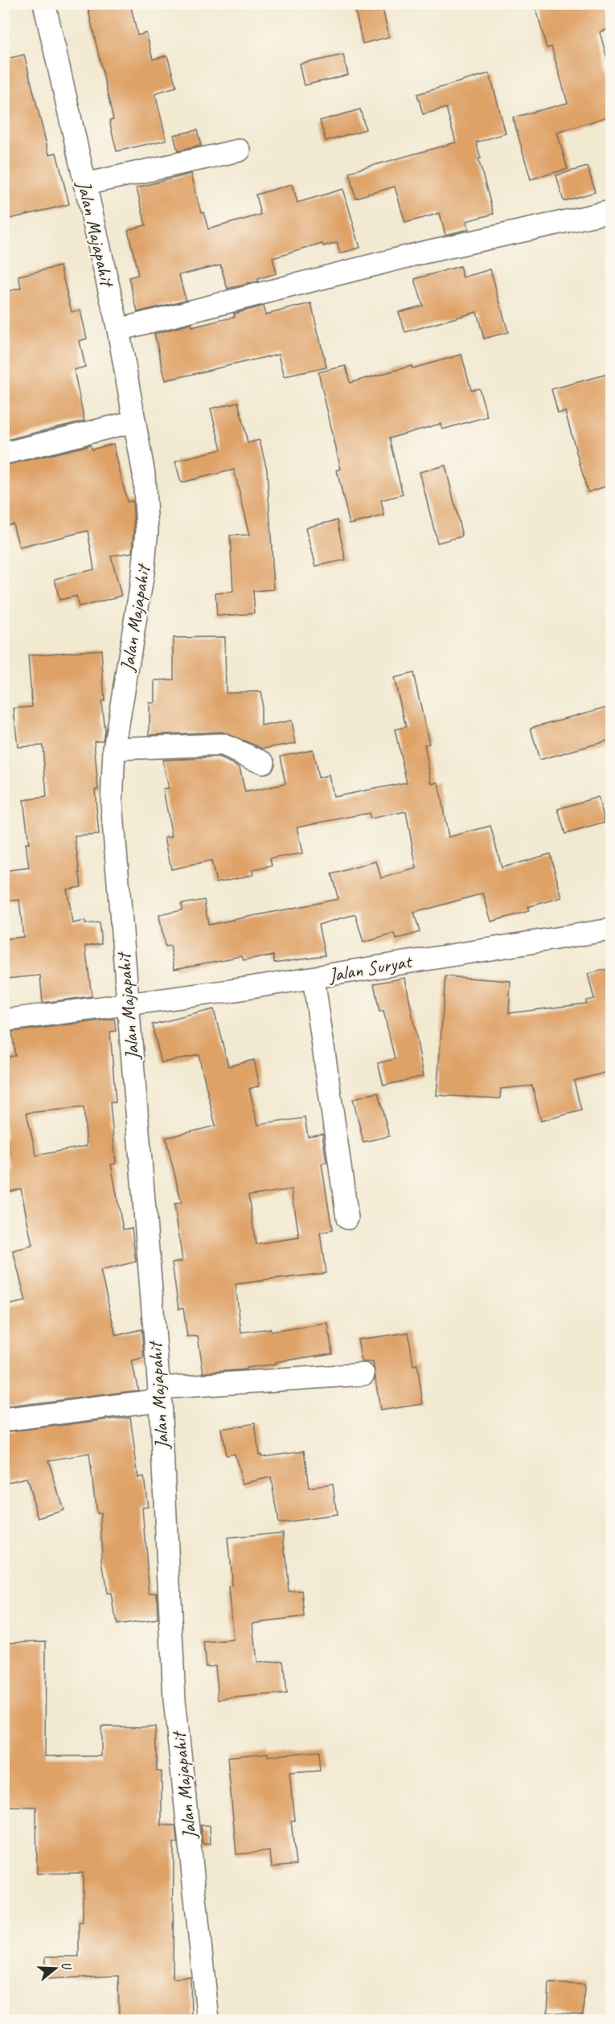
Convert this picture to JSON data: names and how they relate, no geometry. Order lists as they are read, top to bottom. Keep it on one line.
{"streets":{"street":["Jalan Majapahit","Jalan Suryat"]},"crossings":[["Jalan Majapahit","Jalan Suryat"]],"north":"right"}
